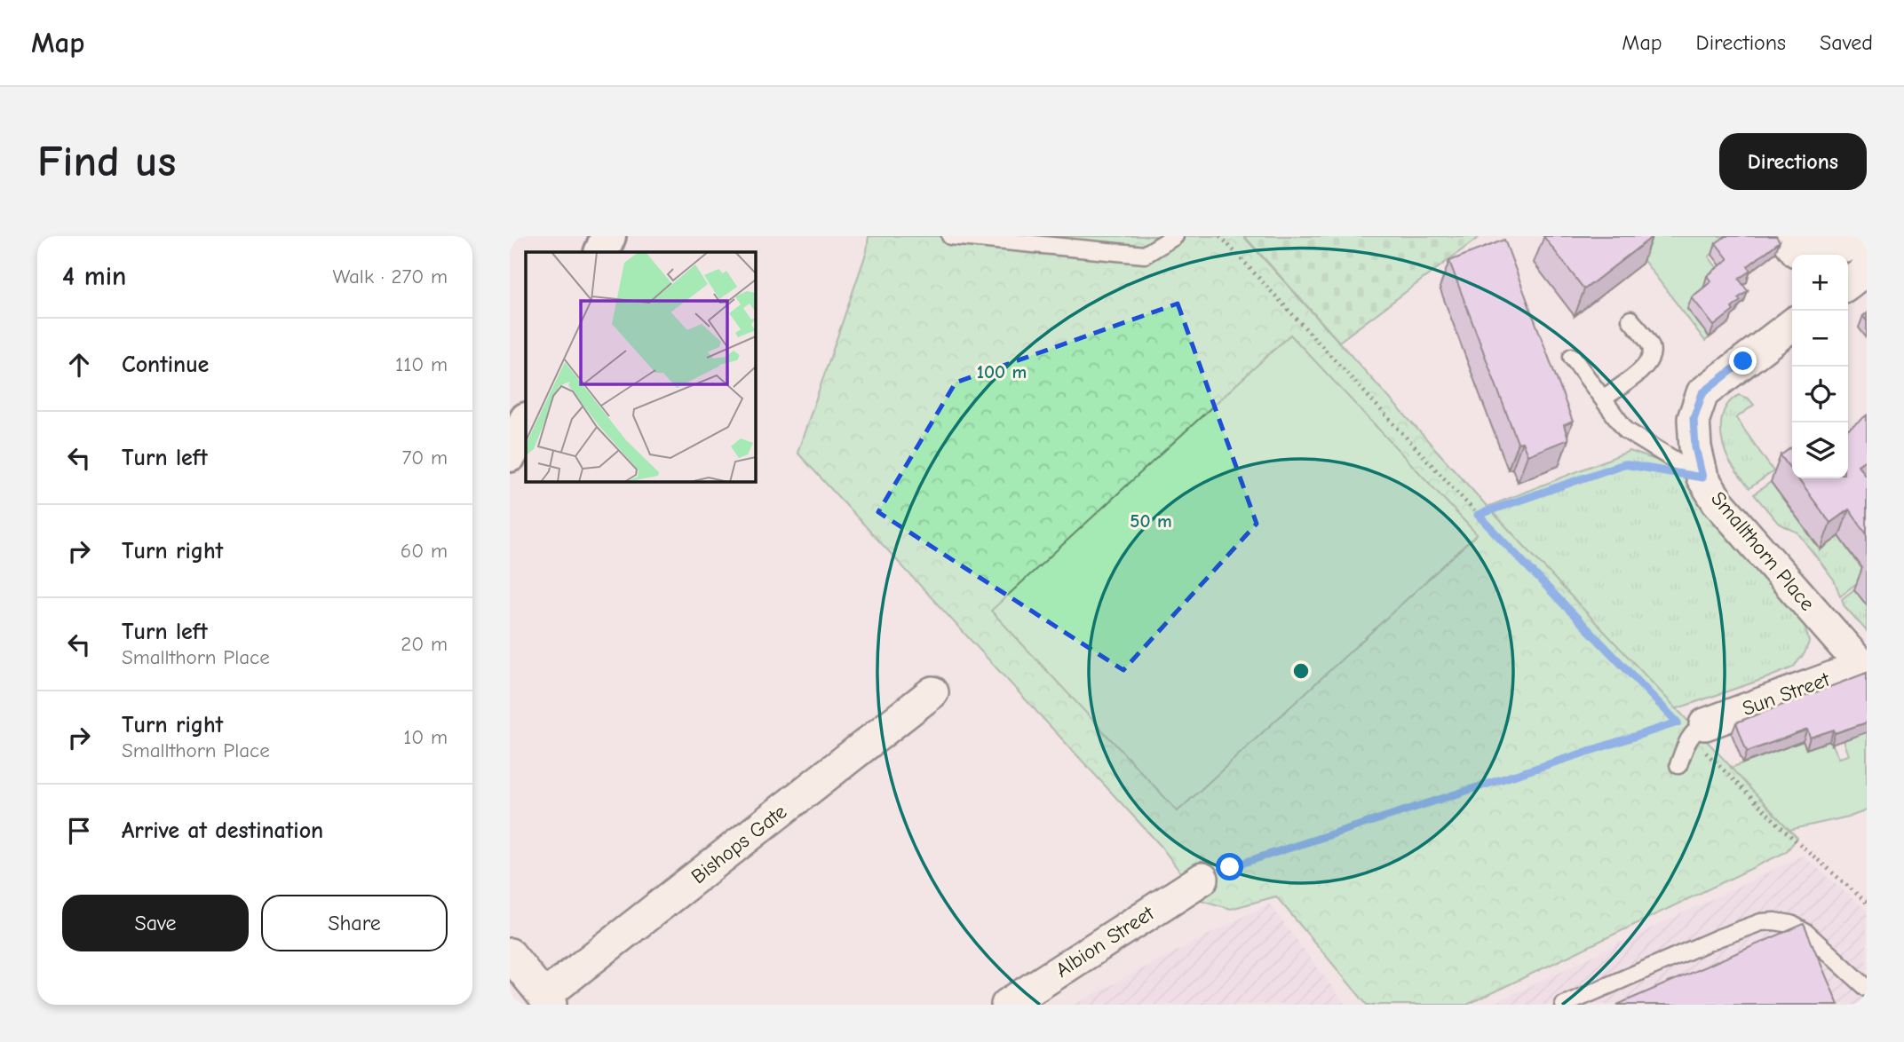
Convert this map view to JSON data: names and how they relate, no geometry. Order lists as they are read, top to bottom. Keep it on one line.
{"streets":{"street":["Smallthorn Place","Sun Street","Bishops Gate","Albion Street"]},"crossings":[["Smallthorn Place","Sun Street"]],"page":{"header":"Map","nav":["Map","Directions","Saved"],"buttons":["Directions",["Save","Share"]],"title":"Find us","heading":["4 min","Walk · 270 m"],"map_buttons":["+","−"],"list":[["Continue","110 m"],["Turn left","70 m"],["Turn right","60 m"],["Turn left","Smallthorn Place","20 m"],["Turn right","Smallthorn Place","10 m"],"Arrive at destination"]},"rings":["100 m","50 m"]}
